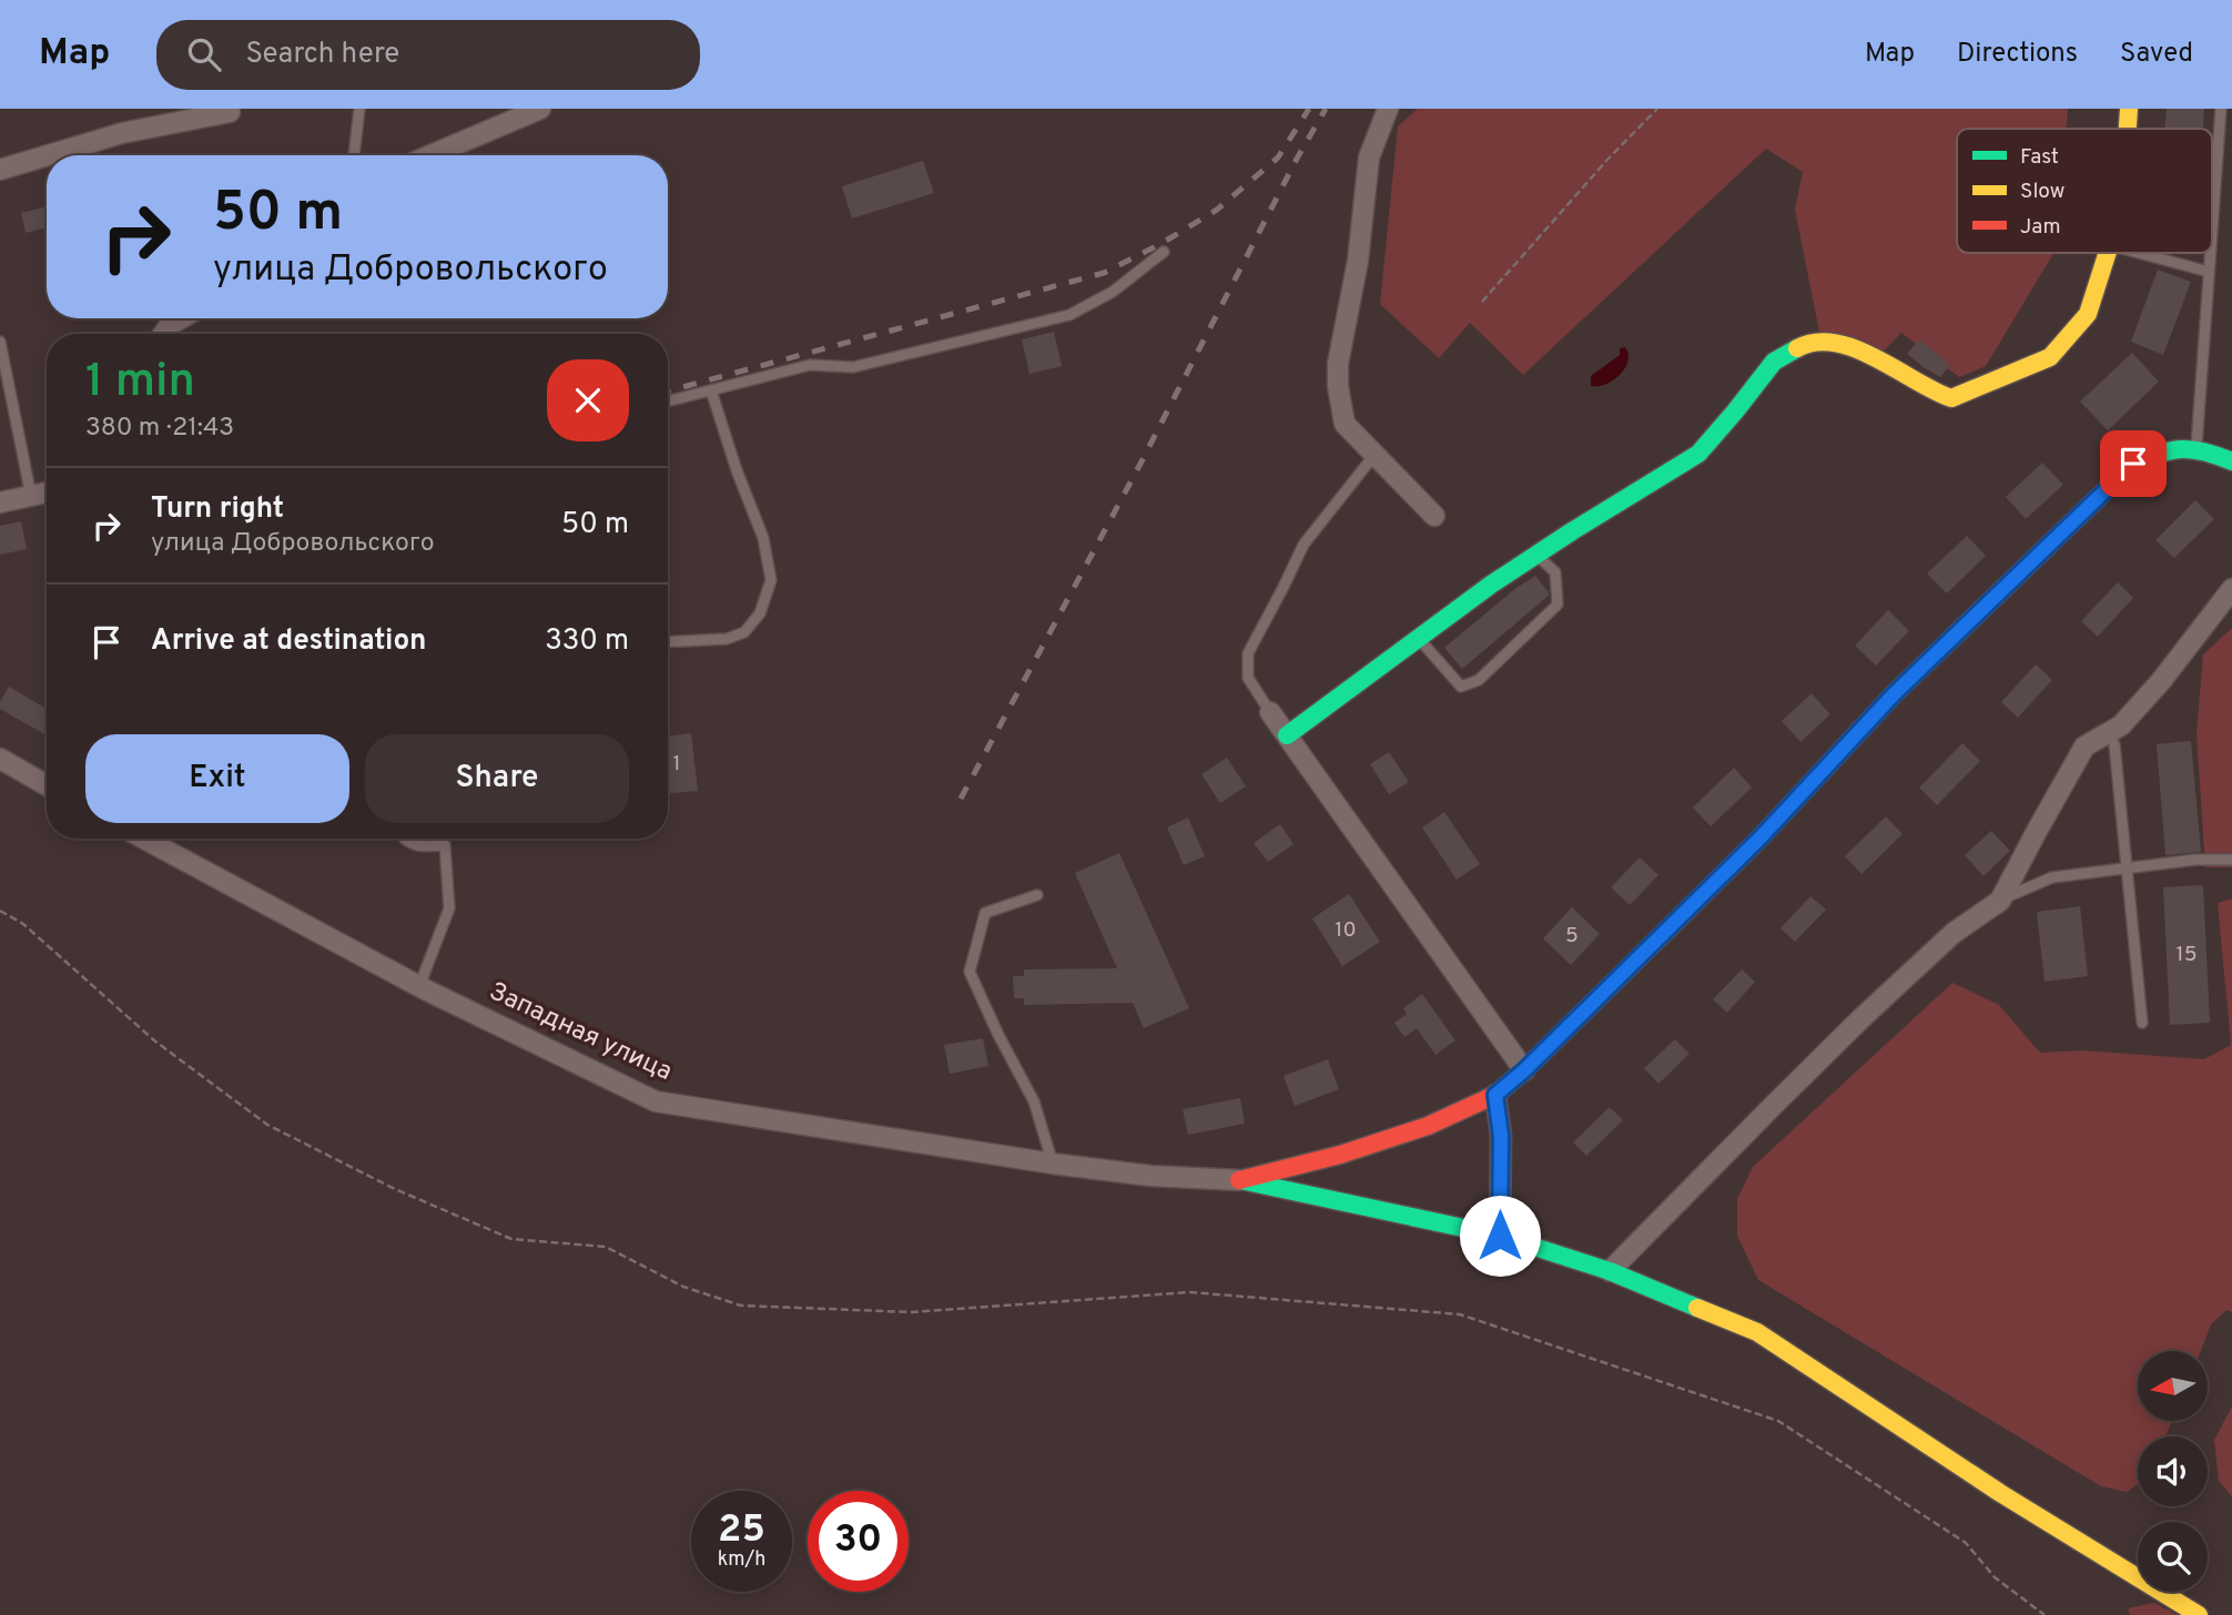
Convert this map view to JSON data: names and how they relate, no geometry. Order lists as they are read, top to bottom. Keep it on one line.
{"streets":{"street":["Западная улица"]},"house_numbers":["1","10","5","15"],"legend":["Fast","Slow","Jam"],"north":"left","page":{"header":"Map","search":"Search here","nav":["Map","Directions","Saved"],"turn":["50 m","улица Добровольского"],"heading":["1 min","380 m · 21:43"],"list":[{"name":"Turn right","note":"улица Добровольского","value":"50 m"},{"name":"Arrive at destination","value":"330 m"}],"buttons":["Exit","Share"],"speed":"25 km/h","limit":"30"}}
